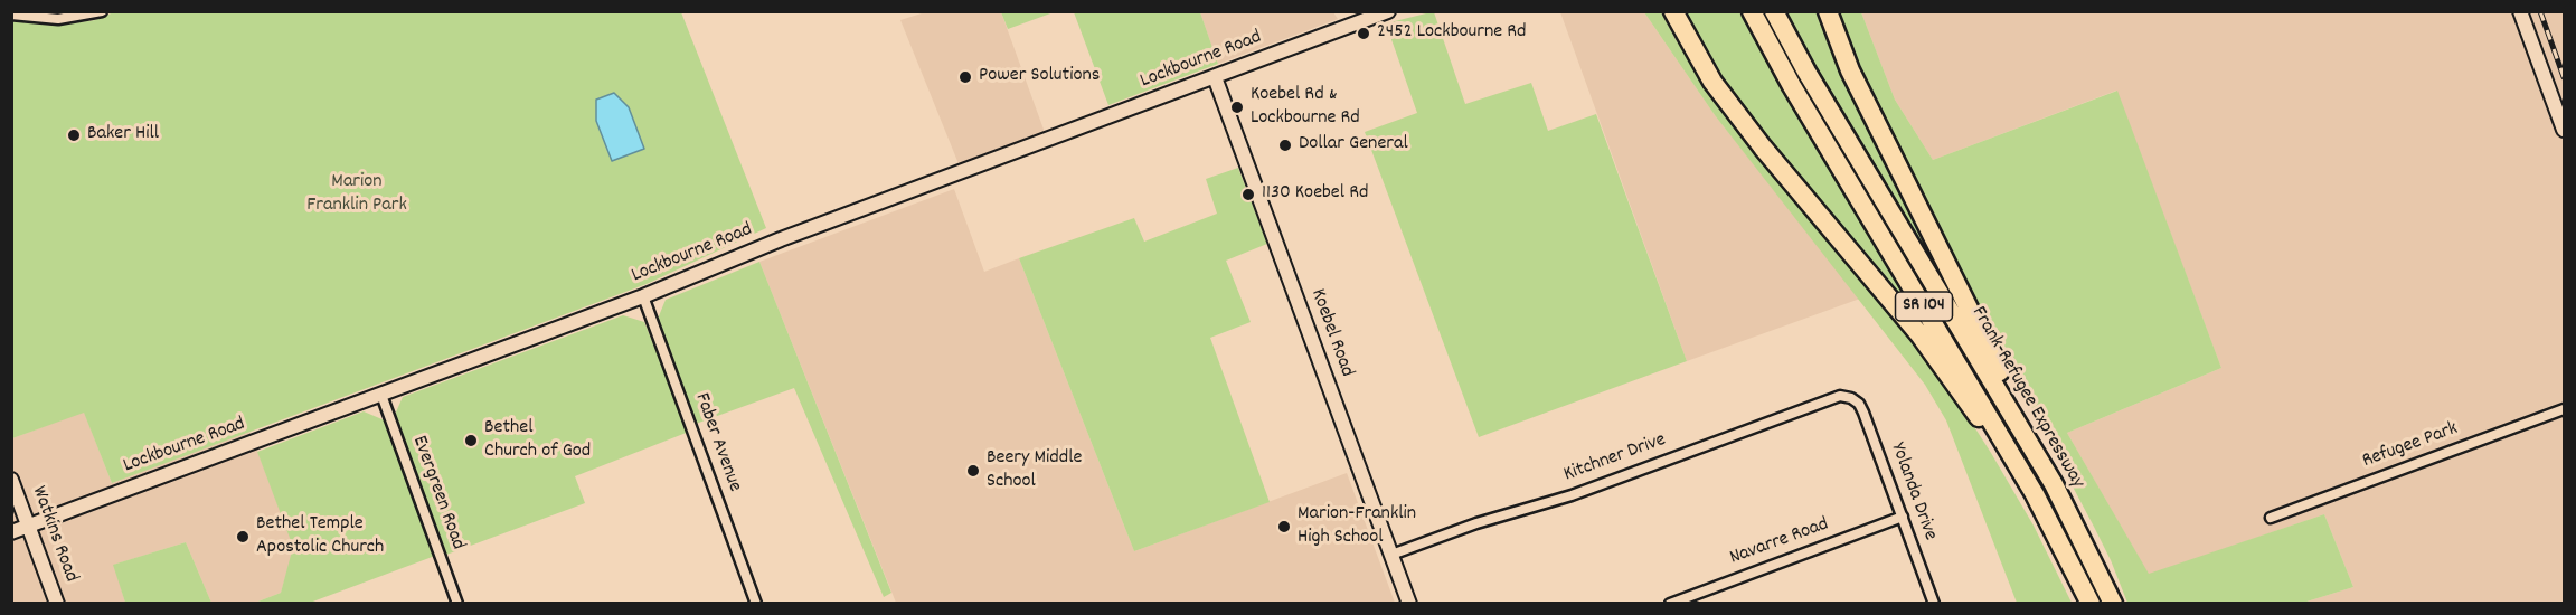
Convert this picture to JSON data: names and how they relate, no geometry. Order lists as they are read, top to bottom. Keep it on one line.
{"streets":{"highway":["SR 104","Frank-Refugee Expressway"],"main road":["Lockbourne Road","Koebel Road","Watkins Road"],"street":["Faber Avenue","Refugee Park","Kitchner Drive","Yolanda Drive","Evergreen Road","Navarre Road"]},"crossings":[["Lockbourne Road","Koebel Road"],["Lockbourne Road","Faber Avenue"],["Lockbourne Road","Evergreen Road"],["Lockbourne Road","Watkins Road"],["Koebel Road","Kitchner Drive"],["Kitchner Drive","Yolanda Drive"],["Yolanda Drive","Navarre Road"]],"parks":["Marion Franklin Park"],"places":["2452 Lockbourne Rd","Power Solutions","Koebel Rd & Lockbourne Rd","Baker Hill","Dollar General","1130 Koebel Rd","Bethel Church of God","Beery Middle School","Marion-Franklin High School","Bethel Temple Apostolic Church"]}
